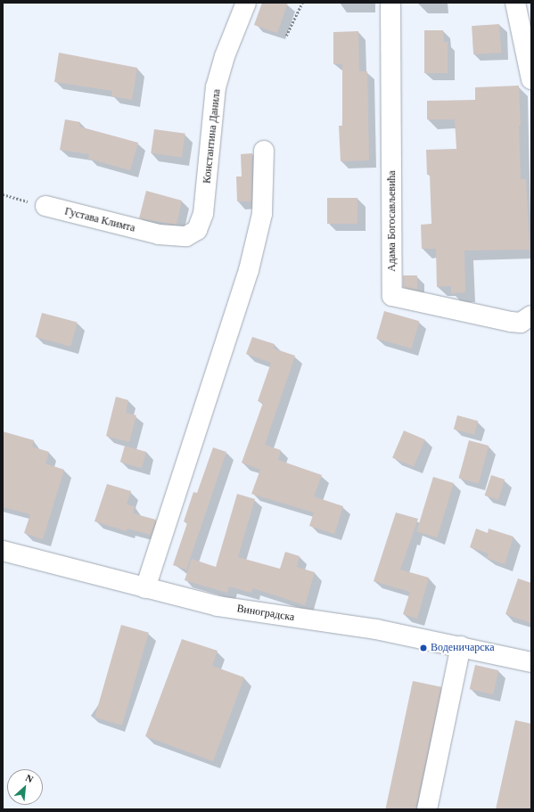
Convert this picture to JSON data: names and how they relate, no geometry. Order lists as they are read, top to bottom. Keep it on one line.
{"streets":{"street":["Константина Данила","Густава Климта","Адама Богосављевића","Виноградска"]},"crossings":[["Константина Данила","Густава Климта"]],"places":["Воденичарска"],"north":"top right"}
